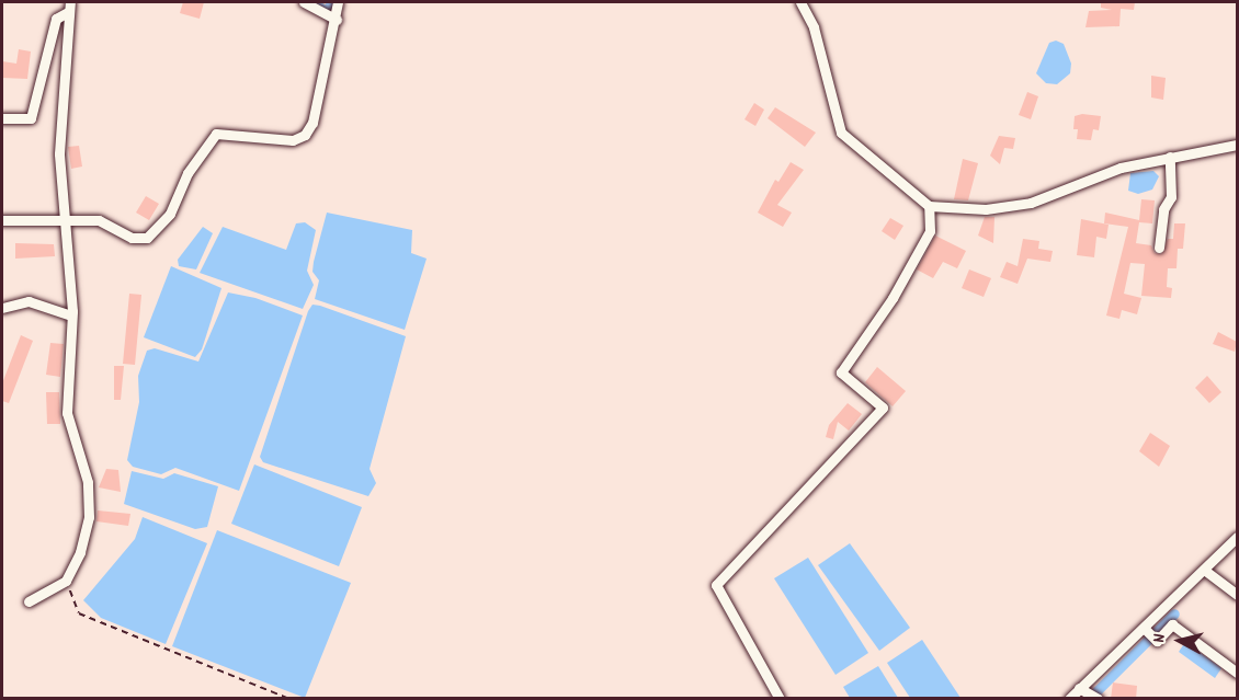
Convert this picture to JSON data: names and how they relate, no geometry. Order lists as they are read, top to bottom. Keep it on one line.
{"north":"left"}
